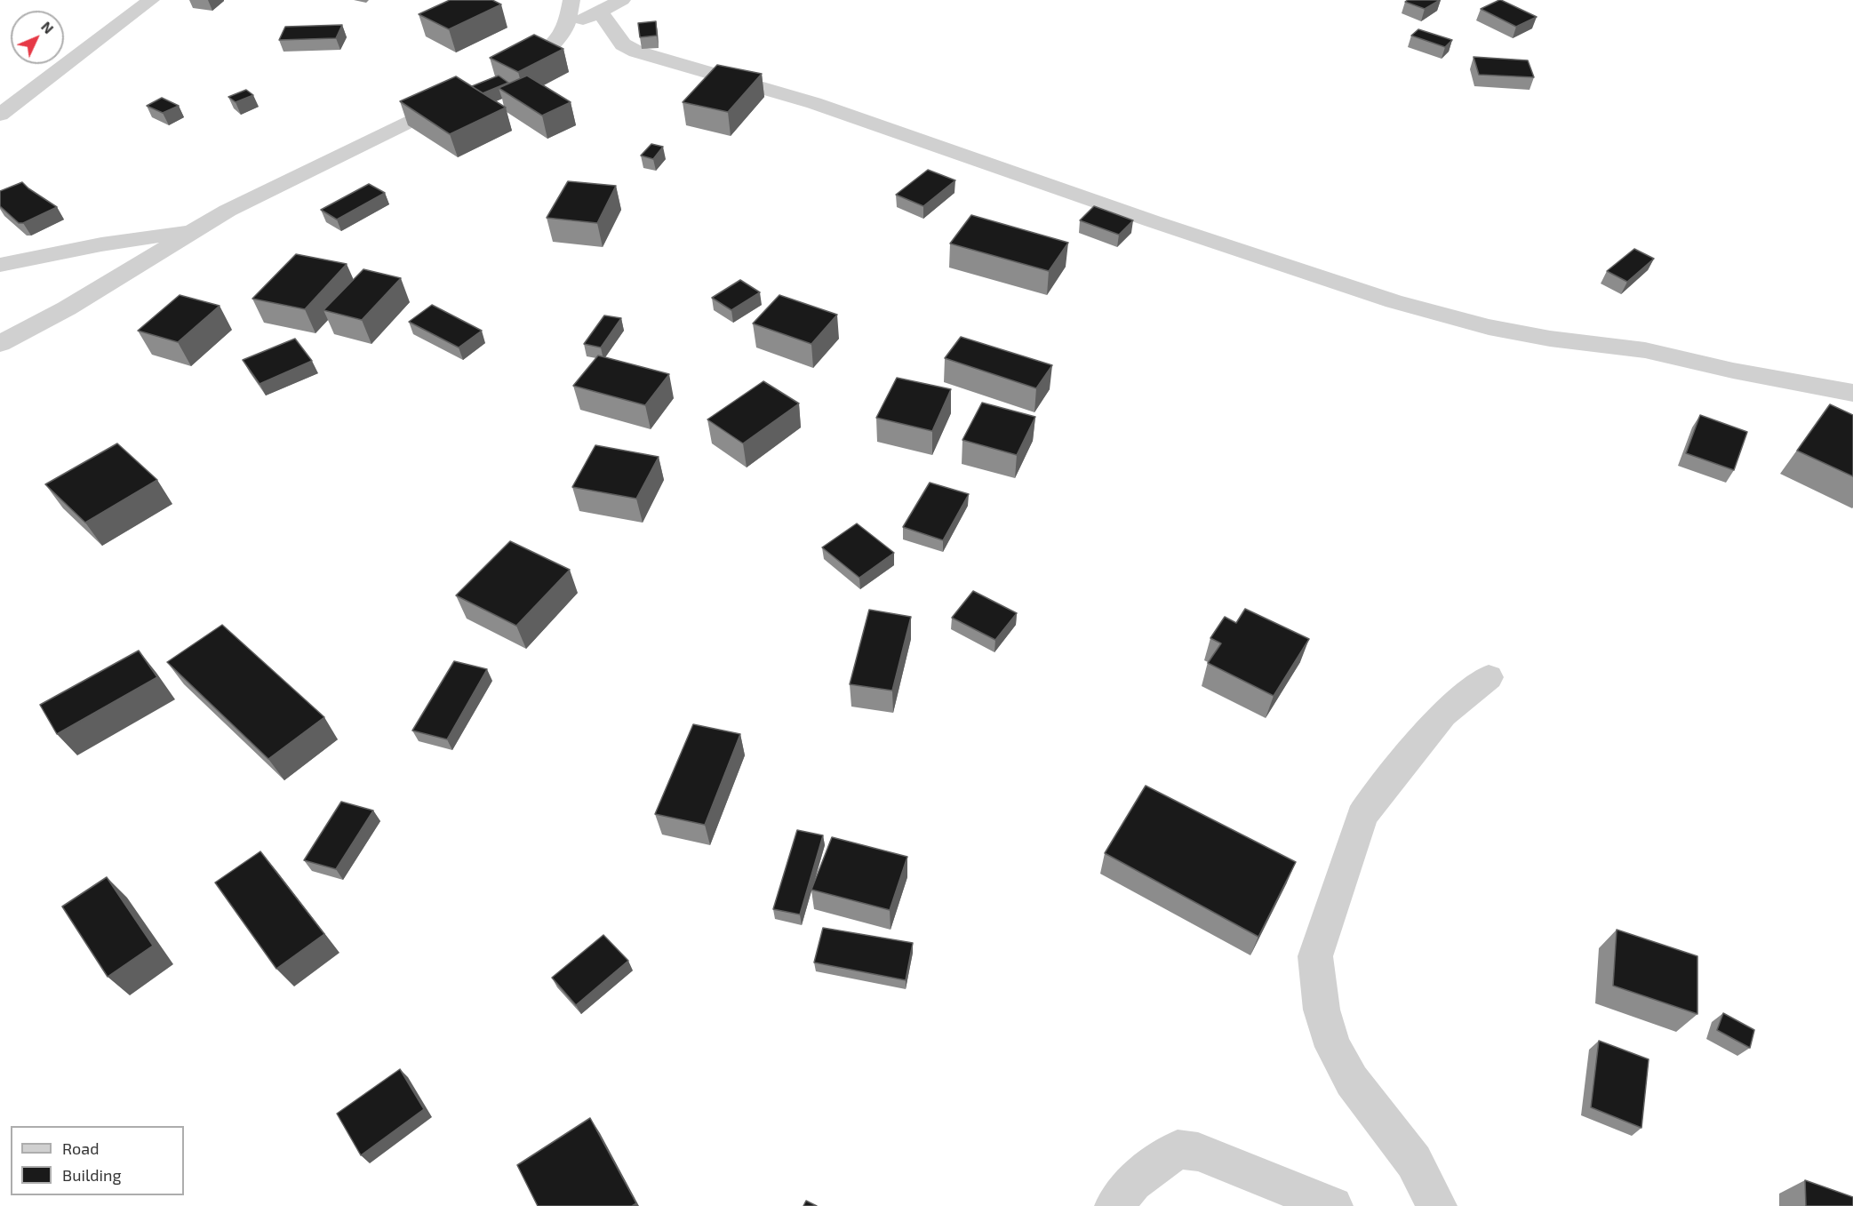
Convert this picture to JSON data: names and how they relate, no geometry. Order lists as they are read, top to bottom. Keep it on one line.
{"legend":["Road","Building"],"north":"top right"}
